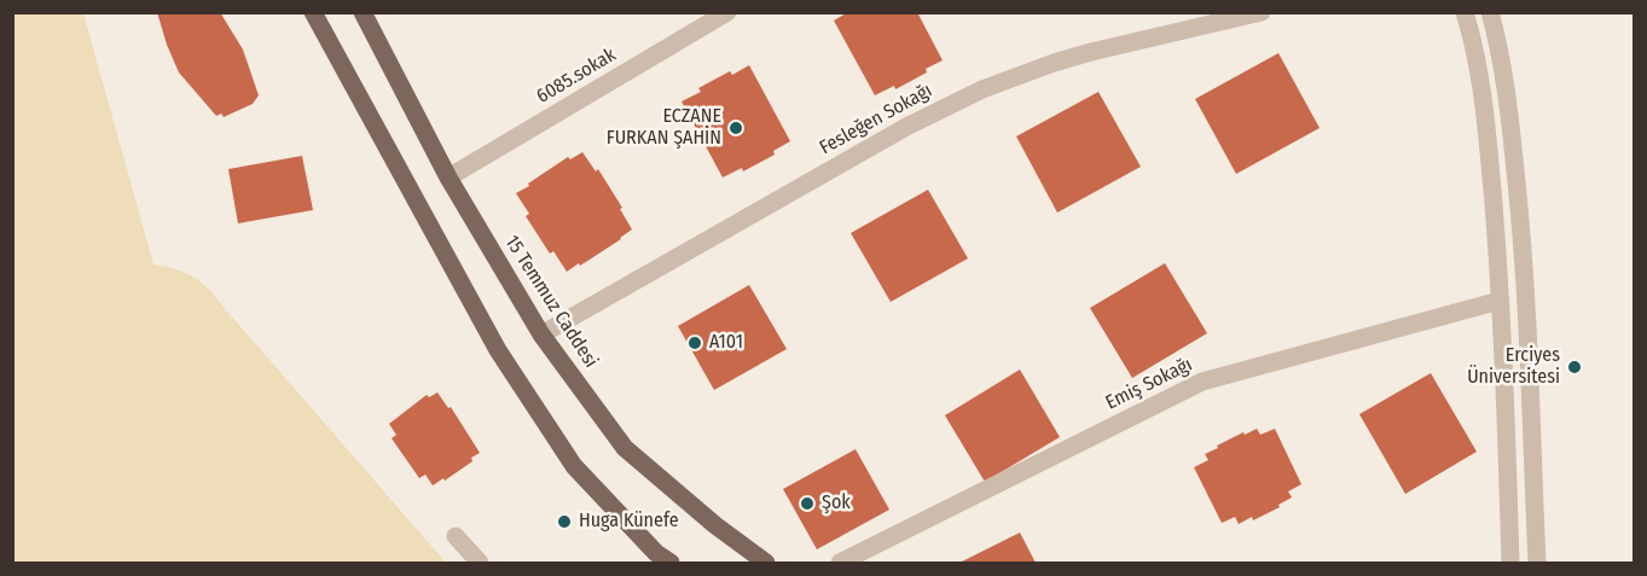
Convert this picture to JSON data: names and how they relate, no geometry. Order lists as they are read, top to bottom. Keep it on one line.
{"streets":{"main road":["15 Temmuz Caddesi"],"street":["6085.sokak","Fesleğen Sokağı","Emiş Sokağı"]},"crossings":[["6085.sokak","15 Temmuz Caddesi"],["Fesleğen Sokağı","15 Temmuz Caddesi"]],"places":["ECZANE FURKAN ŞAHİN","A101","Erciyes Üniversitesi","Şok","Huga Künefe"]}
